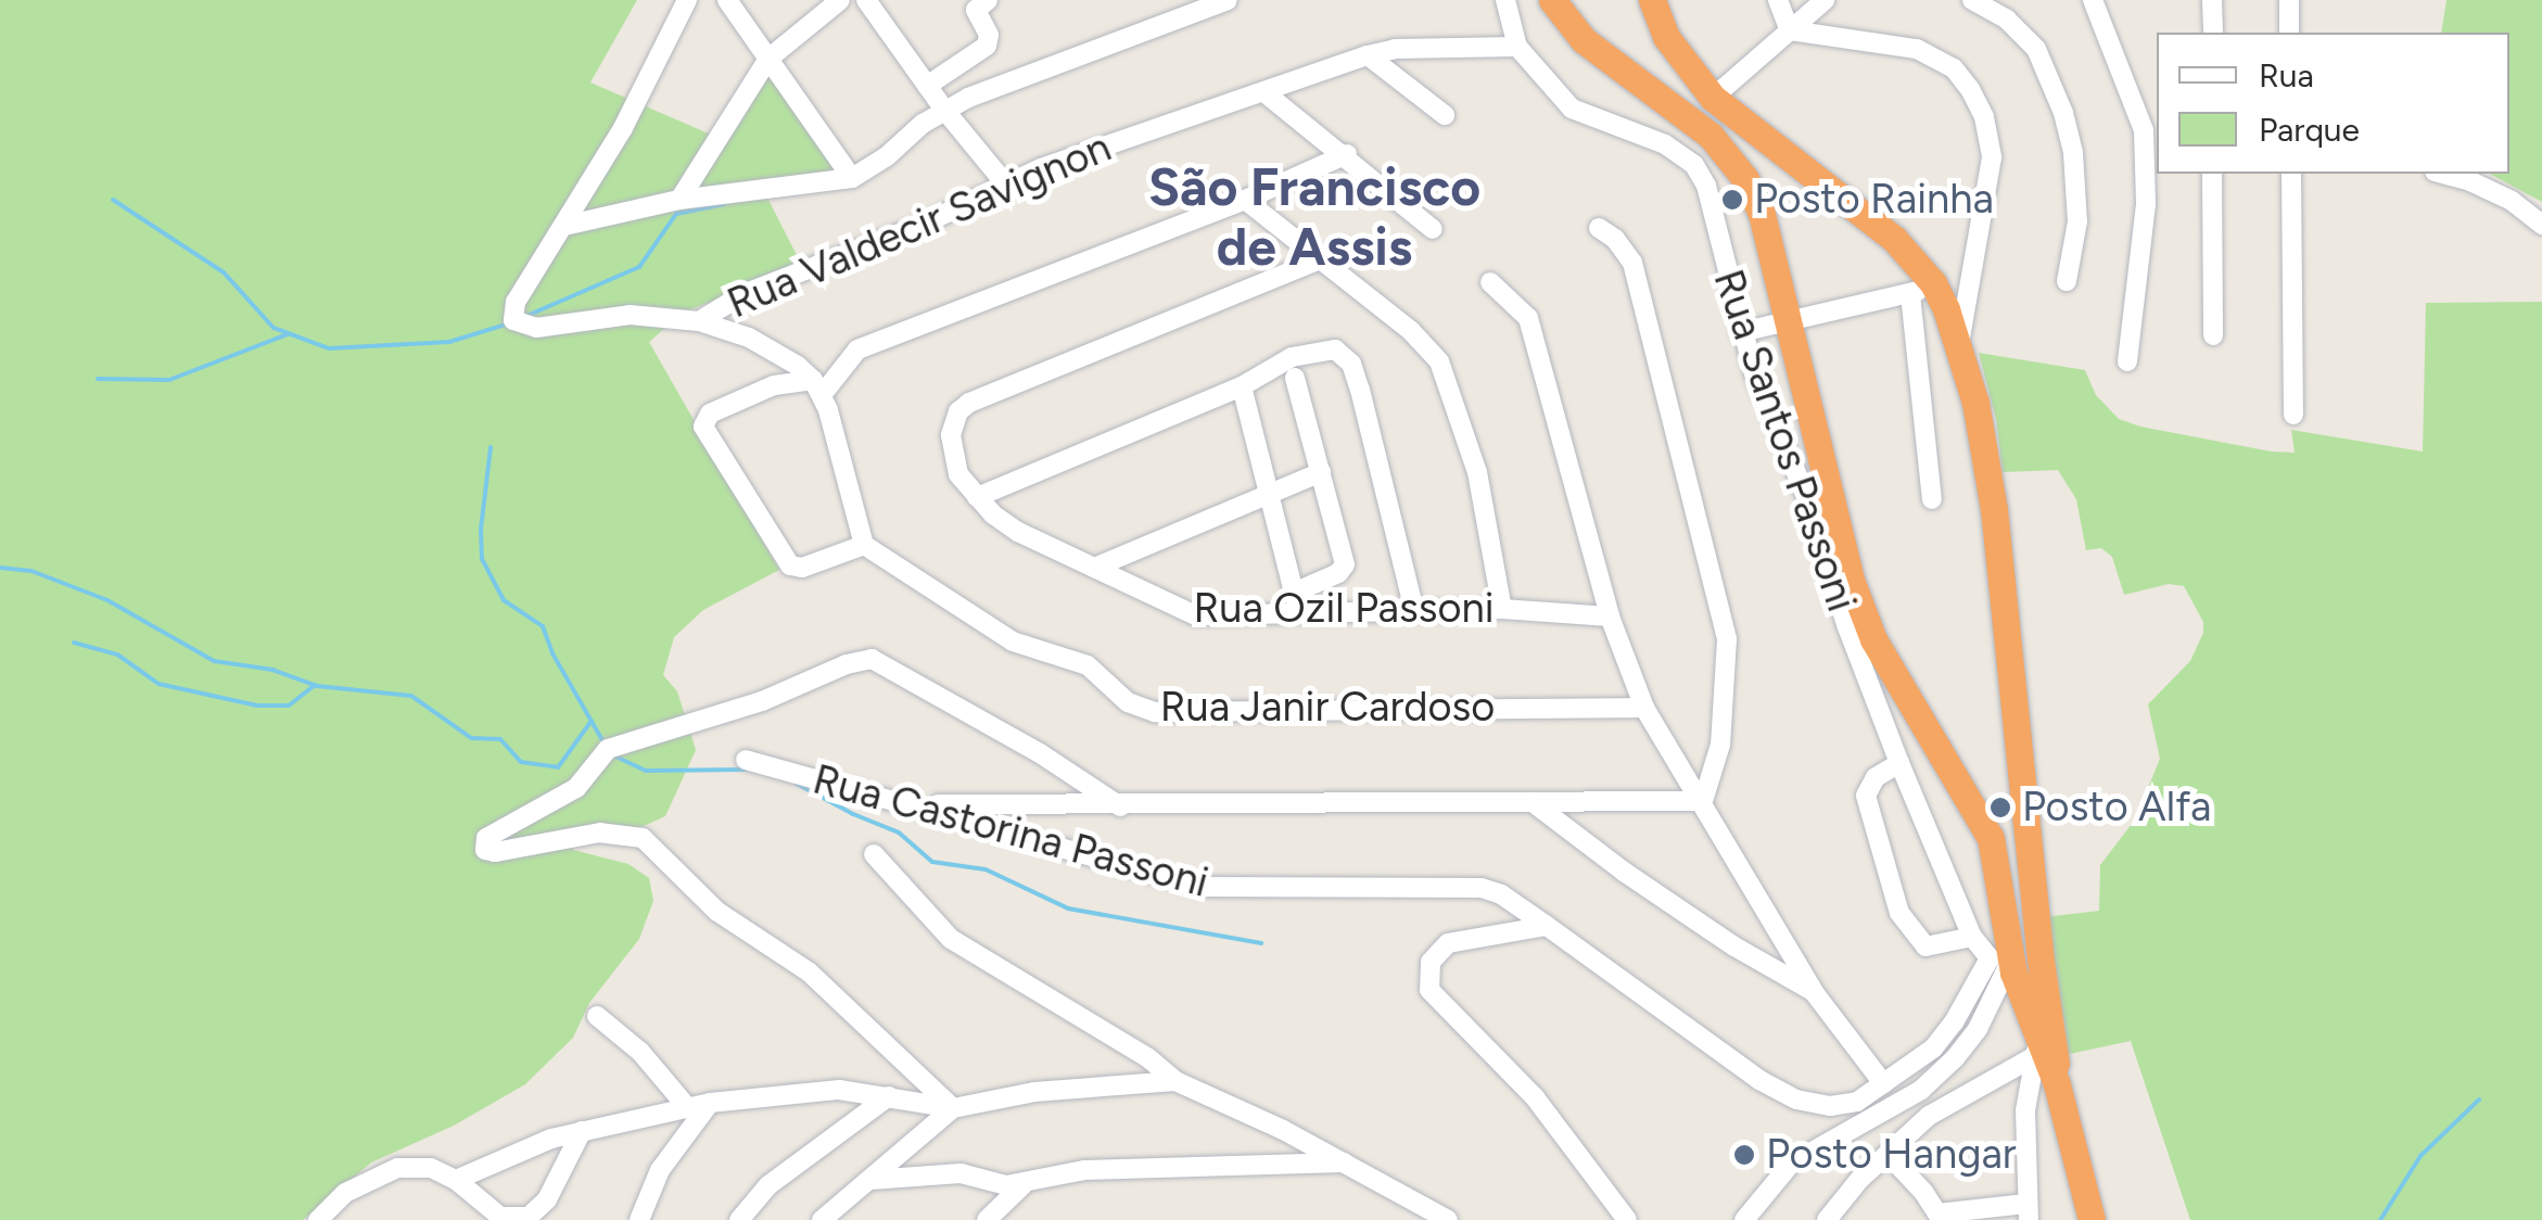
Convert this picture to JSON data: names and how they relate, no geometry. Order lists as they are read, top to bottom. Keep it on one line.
{"streets":{"street":["Rua Valdecir Savignon","Rua Santos Passoni","Rua Ozil Passoni","Rua Janir Cardoso","Rua Castorina Passoni"]},"crossings":[["Rua Valdecir Savignon","Rua Santos Passoni"],["Rua Santos Passoni","Rua Castorina Passoni"]],"districts":["São Francisco de Assis"],"places":["Posto Rainha","Posto Alfa","Posto Hangar"],"legend":["Rua","Parque"]}
